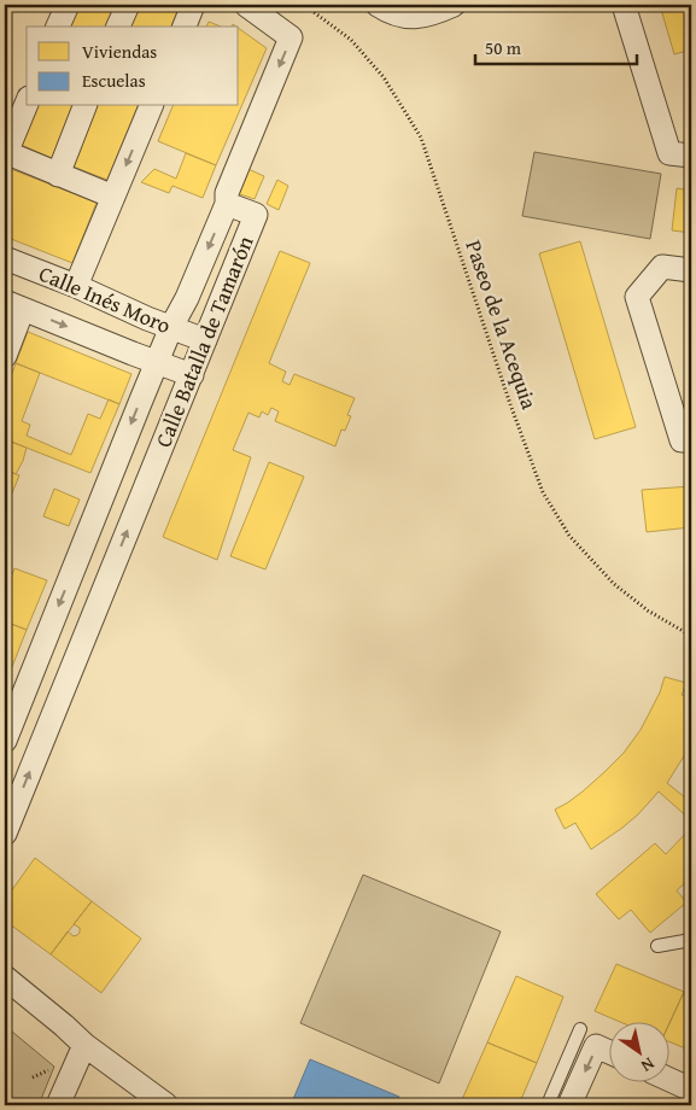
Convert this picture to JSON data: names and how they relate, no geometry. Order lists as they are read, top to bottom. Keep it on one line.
{"streets":{"street":["Calle Inés Moro","Calle Batalla de Tamarón"],"path":["Paseo de la Acequia"]},"crossings":[["Calle Inés Moro","Calle Batalla de Tamarón"]],"legend":["Viviendas","Escuelas"],"scale_bar":"50 m","north":"bottom right"}
